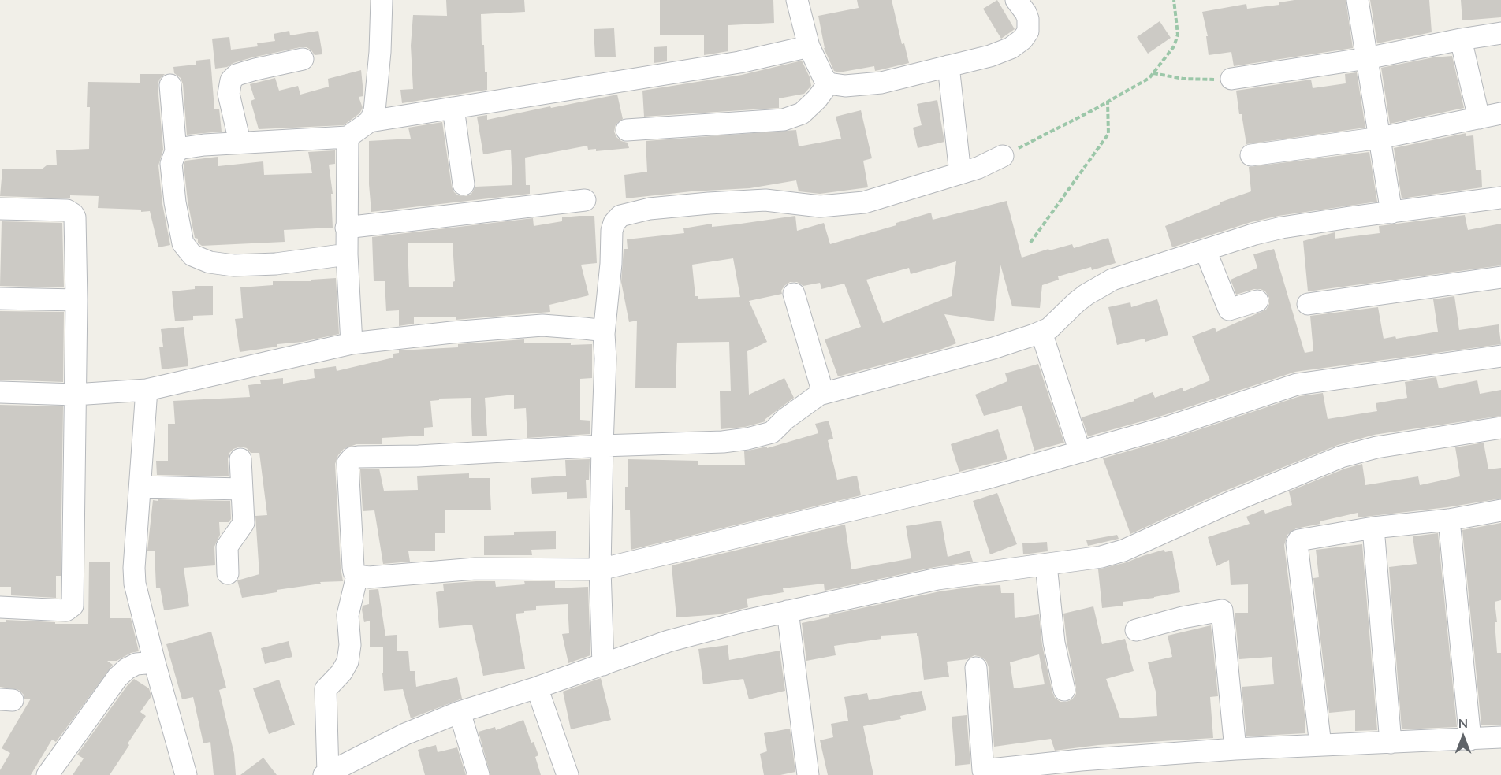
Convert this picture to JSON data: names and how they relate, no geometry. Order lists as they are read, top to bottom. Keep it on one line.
{"north":"top"}
